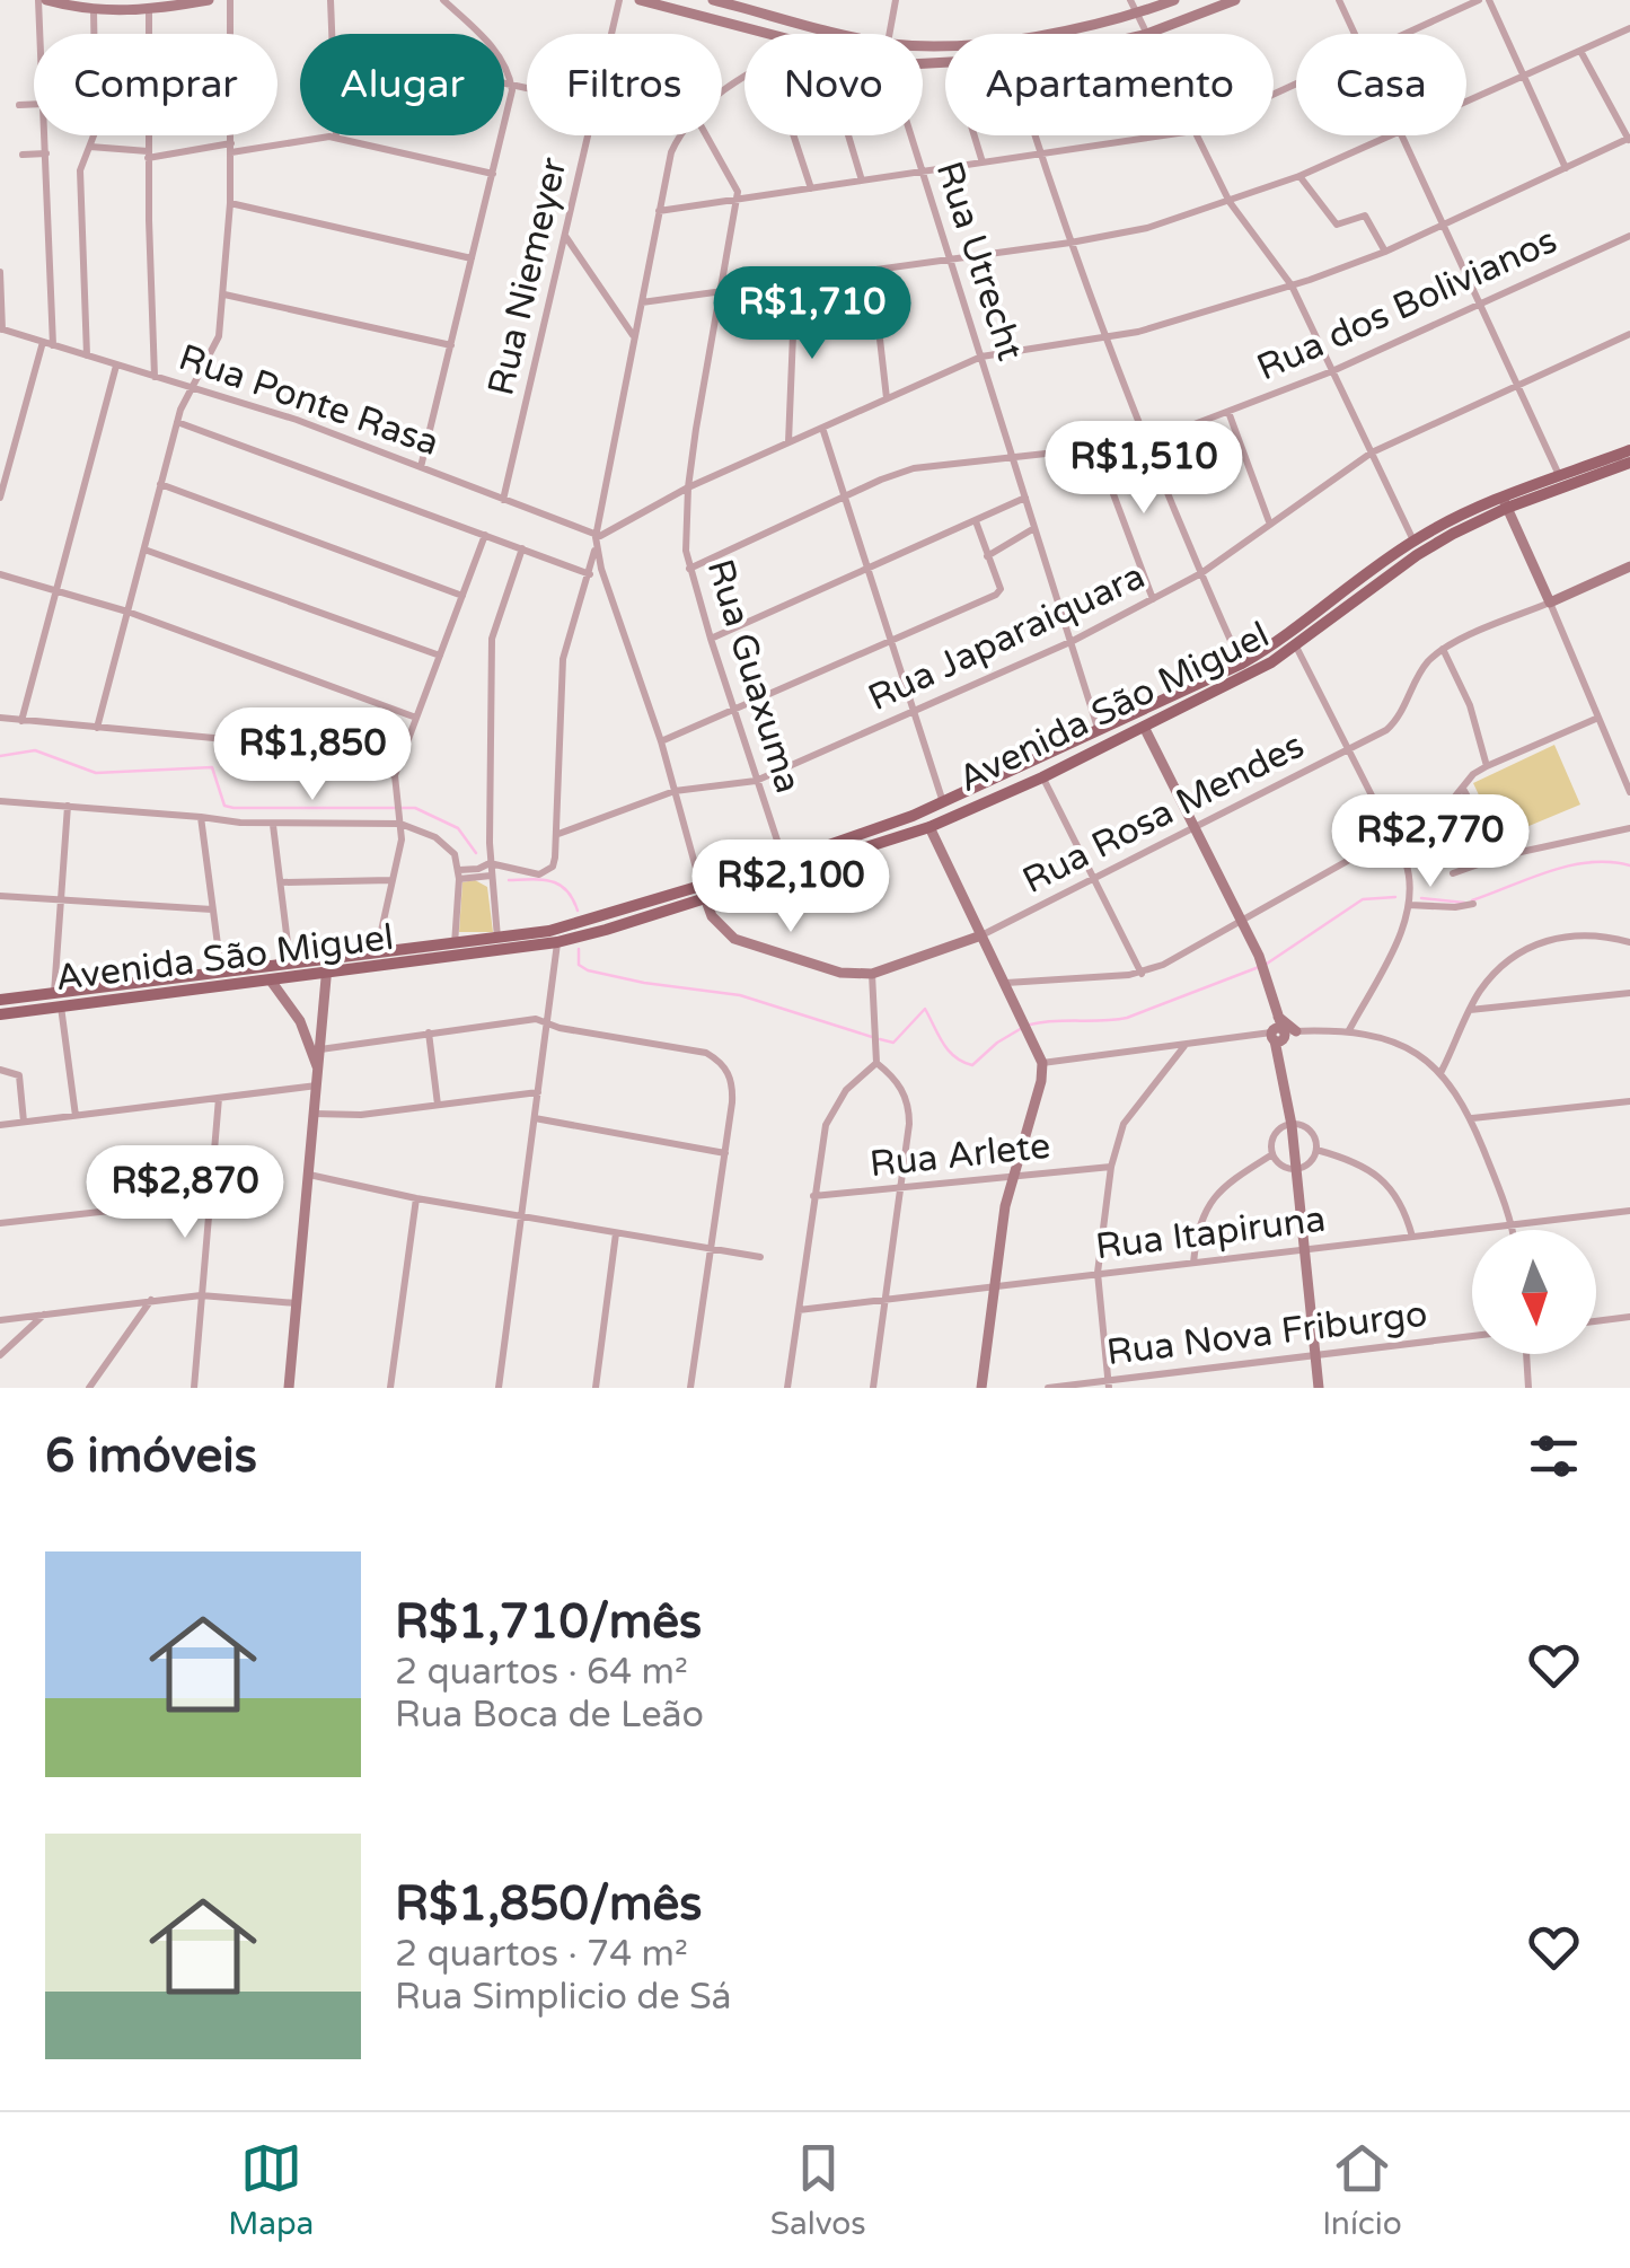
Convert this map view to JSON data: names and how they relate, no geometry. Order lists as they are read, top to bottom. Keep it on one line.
{"streets":{"main road":["Avenida São Miguel","Rua Rosa Mendes"],"street":["Rua Utrecht","Rua Niemeyer","Rua dos Bolivianos","Rua Ponte Rasa","Rua Japaraiquara","Rua Guaxuma","Rua Arlete","Rua Itapiruna","Rua Nova Friburgo"]},"crossings":[["Rua Utrecht","Rua dos Bolivianos"],["Rua Utrecht","Rua Japaraiquara"],["Rua Utrecht","Avenida São Miguel"],["Rua Niemeyer","Rua Ponte Rasa"],["Rua dos Bolivianos","Rua Guaxuma"],["Rua Japaraiquara","Rua Guaxuma"],["Rua Guaxuma","Avenida São Miguel"],["Avenida São Miguel","Rua Rosa Mendes"]],"north":"bottom","page":{"chip":["Comprar","Alugar","Filtros","Novo","Apartamento","Casa"],"price":["R$1,710","R$1,510","R$1,850","R$2,770","R$2,100","R$2,870"],"heading":"6 imóveis","list":[{"name":"R$1,710/mês","note":"2 quartos · 64 m² · Rua Boca de Leão"},{"name":"R$1,850/mês","note":"2 quartos · 74 m² · Rua Simplicio de Sá"}],"tabs":["Mapa","Salvos","Início"]}}
